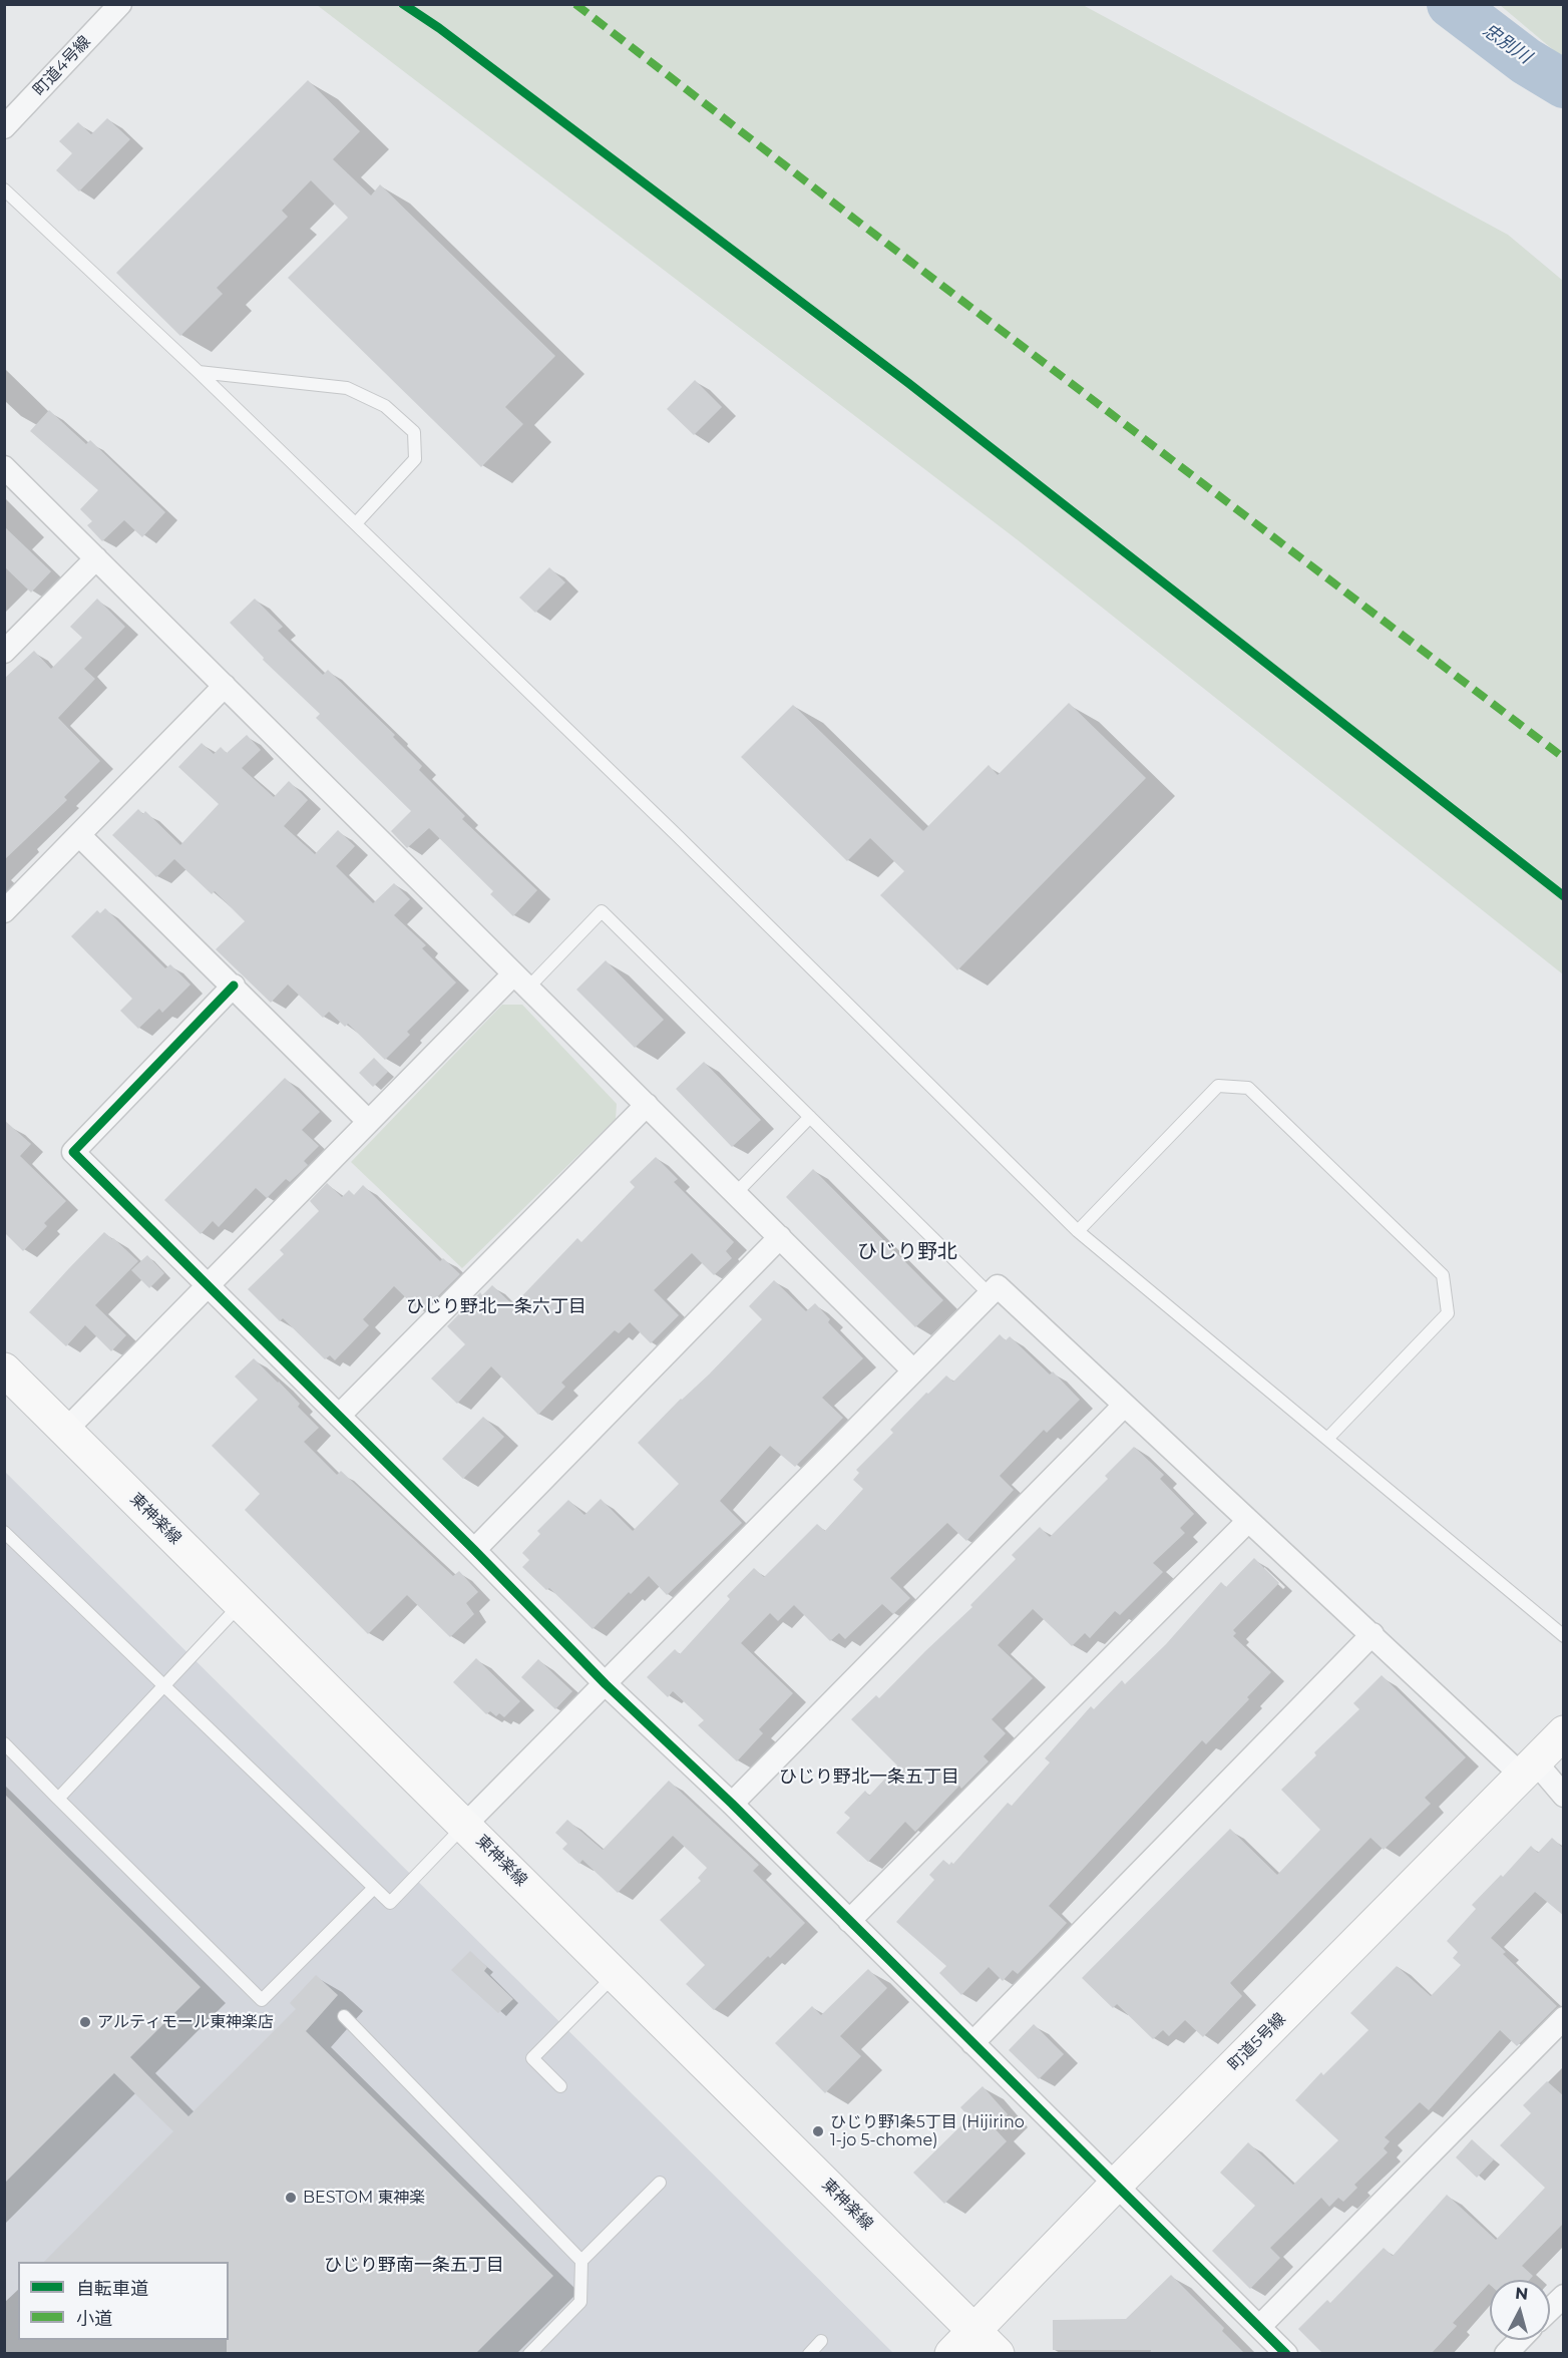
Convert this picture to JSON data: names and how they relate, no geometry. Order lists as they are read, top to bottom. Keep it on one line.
{"streets":{"main road":["東神楽線","町道5号線"],"street":["町道4号線"]},"crossings":[["東神楽線","町道5号線"]],"districts":["ひじり野北","ひじり野北一条六丁目","ひじり野北一条五丁目","ひじり野南一条五丁目"],"water":["忠別川"],"places":["アルティモール東神楽店","ひじり野1条5丁目 (Hijirino 1-jo 5-chome)","BESTOM 東神楽"],"legend":["自転車道","小道"],"north":"top"}
